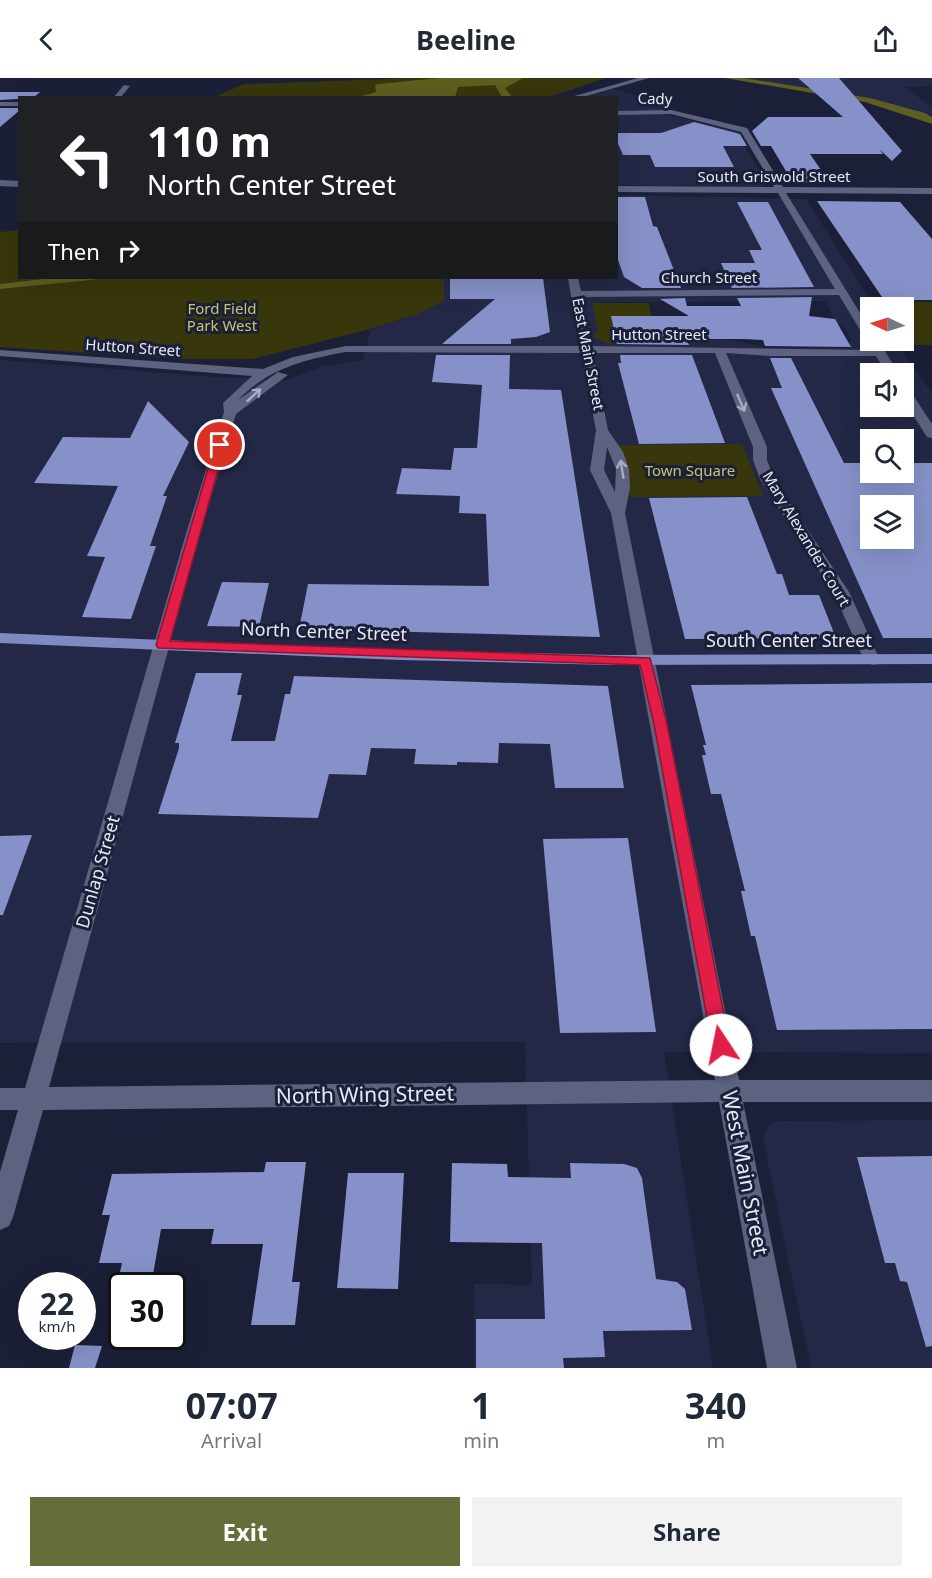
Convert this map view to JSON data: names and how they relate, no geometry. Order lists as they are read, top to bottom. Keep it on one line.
{"streets":{"main road":["North Center Street","South Center Street"],"street":["Cady","South Griswold Street","Church Street","Hutton Street","East Main Street","Mary Alexander Court","Dunlap Street","North Wing Street","West Main Street"]},"crossings":[["Cady","South Griswold Street"],["Cady","Church Street"],["Cady","Hutton Street"],["Church Street","East Main Street"],["Hutton Street","East Main Street"],["Hutton Street","Mary Alexander Court"],["Hutton Street","Dunlap Street"],["East Main Street","North Center Street"],["East Main Street","South Center Street"],["East Main Street","West Main Street"],["Mary Alexander Court","South Center Street"],["North Center Street","South Center Street"],["North Center Street","Dunlap Street"],["North Center Street","West Main Street"],["South Center Street","West Main Street"],["Dunlap Street","North Wing Street"],["North Wing Street","West Main Street"]],"one_way":["Mary Alexander Court"],"parks":["Ford Field Park West","Town Square"],"north":"left","page":{"header":"Beeline","turn":["110 m","North Center Street"],"then":"Then","speed":"22 km/h","limit":"30","eta":["07:07","Arrival","1","min","340","m"],"buttons":["Exit","Share"]}}
